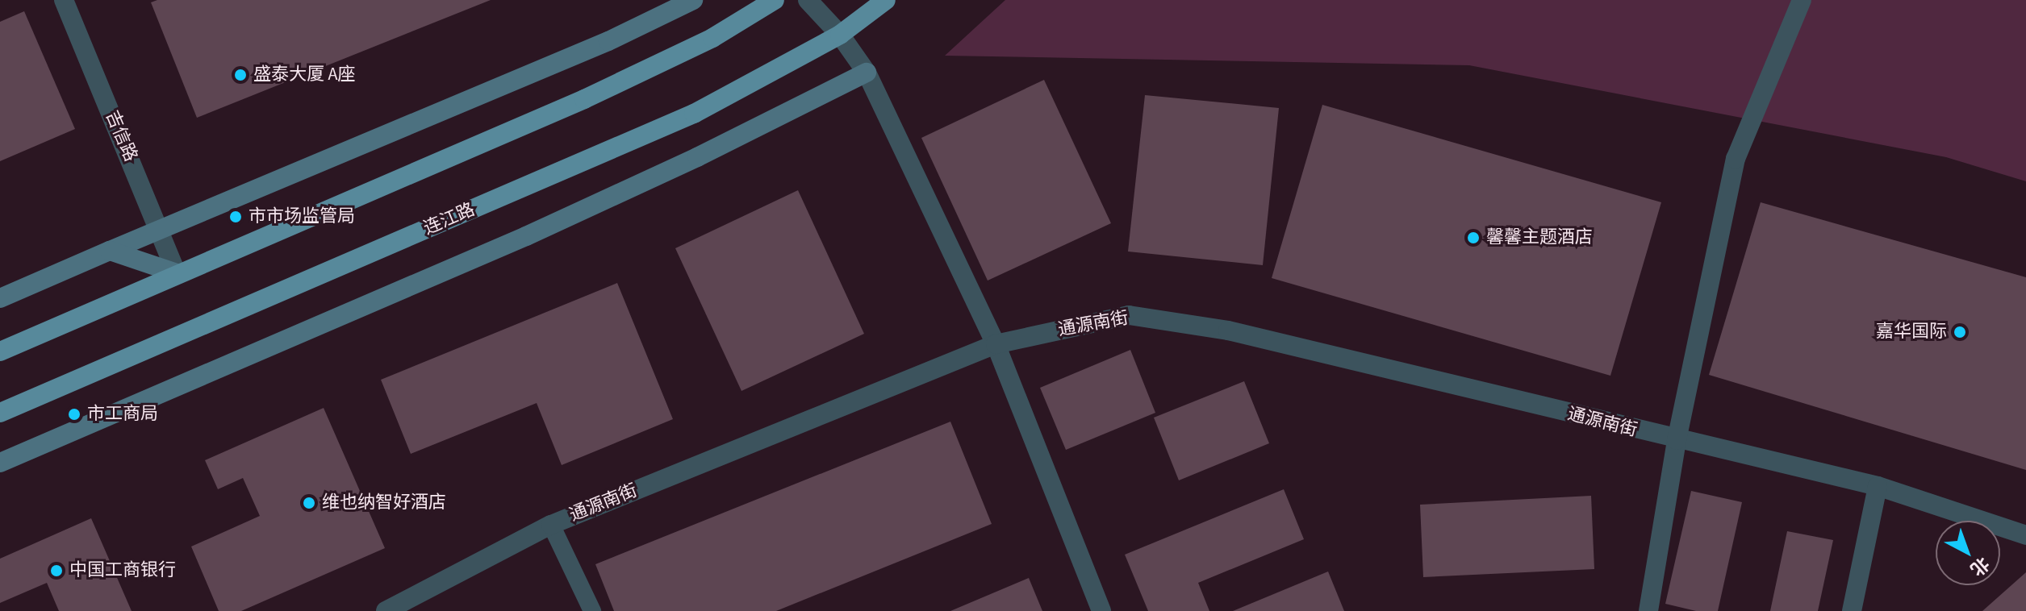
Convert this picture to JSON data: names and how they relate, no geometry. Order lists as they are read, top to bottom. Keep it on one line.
{"streets":{"main road":["连江路"],"street":["吉信路","通源南街"]},"places":["盛泰大厦 A座","市市场监管局","馨馨主题酒店","嘉华国际","市工商局","维也纳智好酒店","中国工商银行"],"north":"bottom right"}
